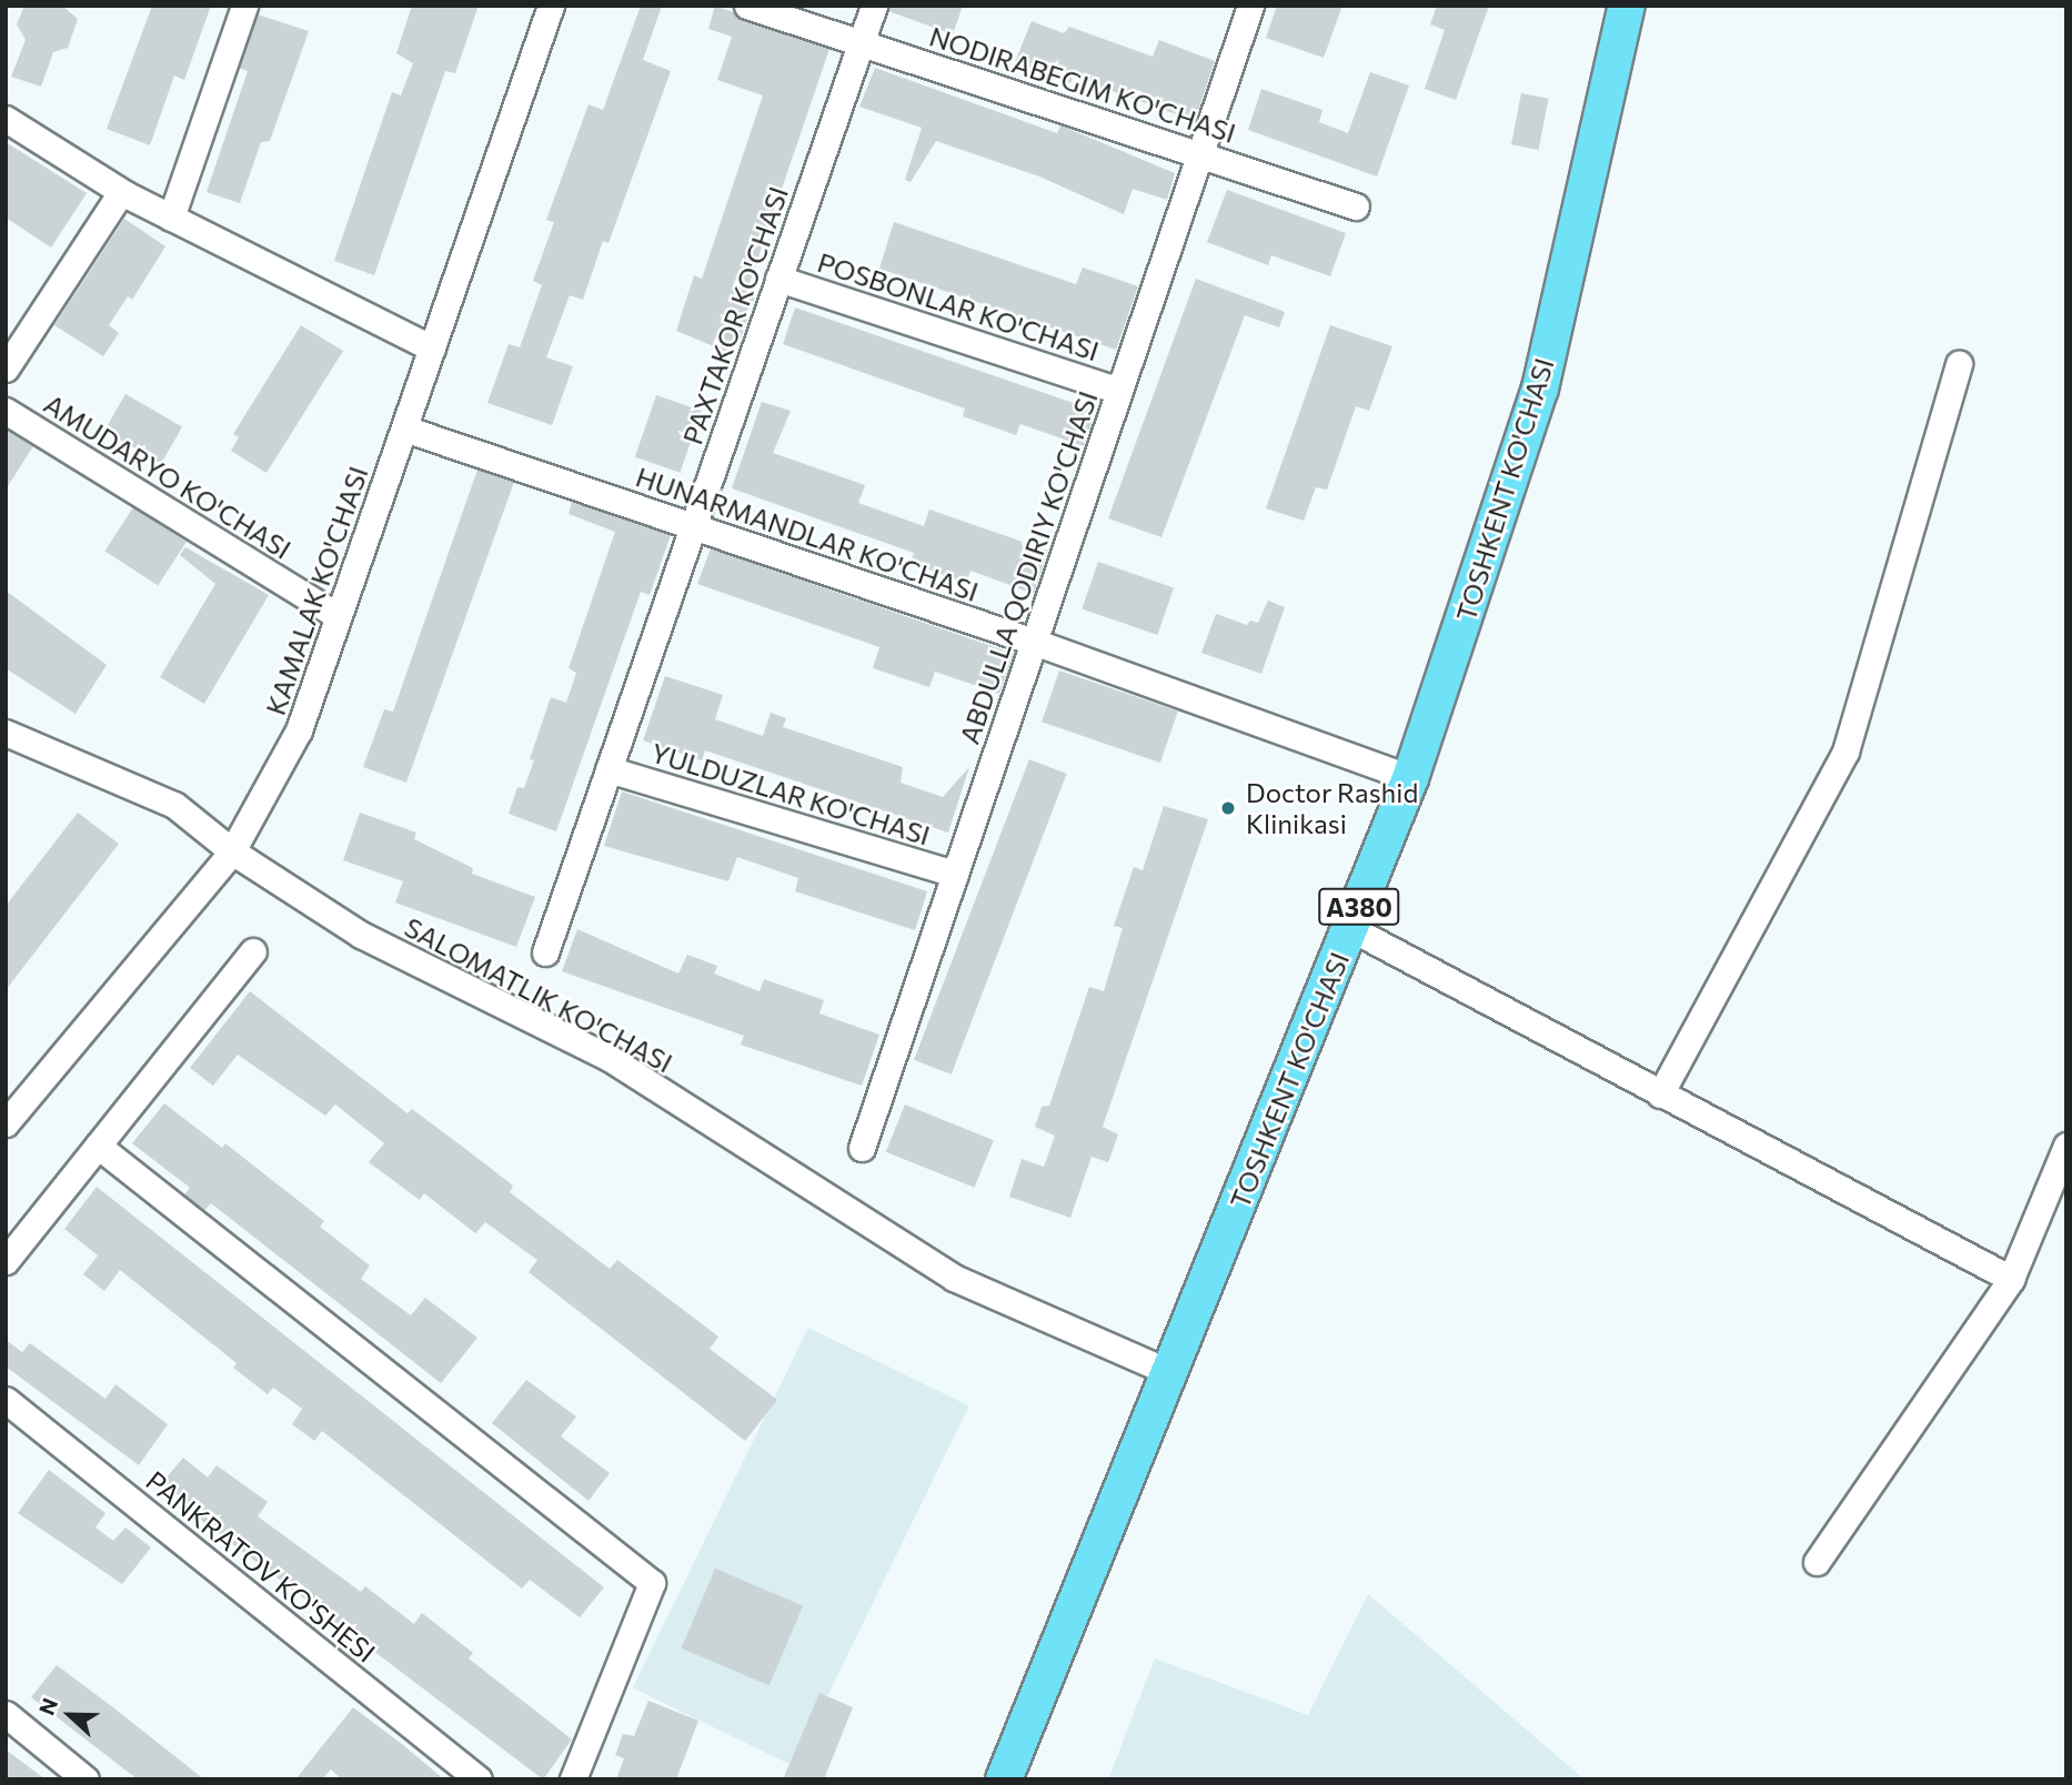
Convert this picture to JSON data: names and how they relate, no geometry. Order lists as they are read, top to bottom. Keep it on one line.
{"streets":{"highway":["TOSHKENT KO'CHASI","A380"],"street":["NODIRABEGIM KO'CHASI","POSBONLAR KO'CHASI","PAXTAKOR KO'CHASI","AMUDARYO KO'CHASI","HUNARMANDLAR KO'CHASI","ABDULLA QODIRIY KO'CHASI","KAMALAK KO'CHASI","YULDUZLAR KO'CHASI","SALOMATLIK KO'CHASI","PANKRATOV KO'SHESI"]},"crossings":[["NODIRABEGIM KO'CHASI","PAXTAKOR KO'CHASI"],["NODIRABEGIM KO'CHASI","ABDULLA QODIRIY KO'CHASI"],["POSBONLAR KO'CHASI","PAXTAKOR KO'CHASI"],["POSBONLAR KO'CHASI","ABDULLA QODIRIY KO'CHASI"],["PAXTAKOR KO'CHASI","HUNARMANDLAR KO'CHASI"],["PAXTAKOR KO'CHASI","YULDUZLAR KO'CHASI"],["AMUDARYO KO'CHASI","KAMALAK KO'CHASI"],["TOSHKENT KO'CHASI","HUNARMANDLAR KO'CHASI"],["TOSHKENT KO'CHASI","SALOMATLIK KO'CHASI"],["HUNARMANDLAR KO'CHASI","ABDULLA QODIRIY KO'CHASI"],["HUNARMANDLAR KO'CHASI","KAMALAK KO'CHASI"],["ABDULLA QODIRIY KO'CHASI","YULDUZLAR KO'CHASI"],["KAMALAK KO'CHASI","SALOMATLIK KO'CHASI"]],"places":["Doctor Rashid Klinikasi"],"north":"left"}
